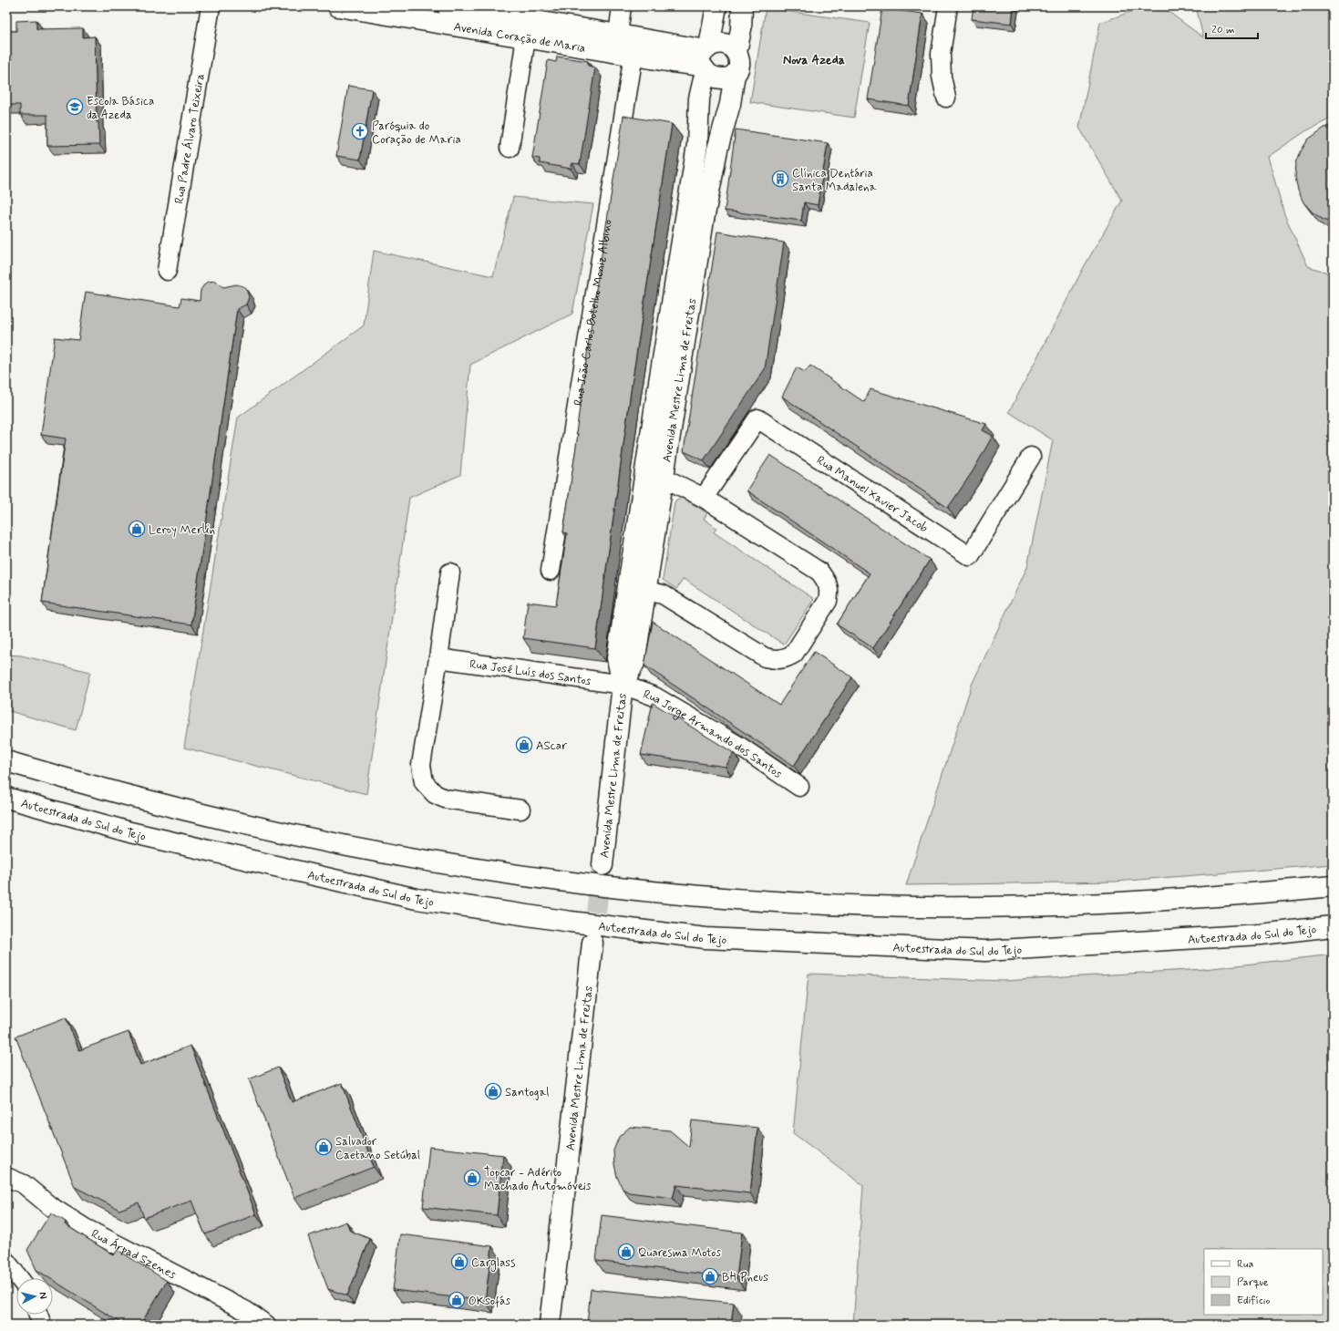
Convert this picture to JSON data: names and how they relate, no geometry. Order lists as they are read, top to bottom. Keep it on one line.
{"streets":{"main road":["Avenida Coração de Maria","Avenida Mestre Lima de Freitas","Autoestrada do Sul do Tejo"],"street":["Rua Padre Álvaro Teixeira","Rua João Carlos Botelho Moniz Albino","Rua Manuel Xavier Jacob","Rua José Luís dos Santos","Rua Jorge Armando dos Santos","Rua Árpad Szenes"]},"crossings":[["Avenida Coração de Maria","Rua João Carlos Botelho Moniz Albino"],["Avenida Coração de Maria","Avenida Mestre Lima de Freitas"],["Avenida Mestre Lima de Freitas","Rua José Luís dos Santos"],["Avenida Mestre Lima de Freitas","Rua Jorge Armando dos Santos"],["Rua José Luís dos Santos","Rua Jorge Armando dos Santos"]],"districts":["Nova Azeda"],"places":{"school or university":["Escola Básica da Azeda"],"church":["Paróquia do Coração de Maria"],"building":["Clínica Dentária Santa Madalena"],"shop":["Leroy Merlin","AScar","Santogal","Salvador Caetano Setúbal","Topcar - Adérito Machado Automóveis","Quaresma Motos","Carglass","BH Pneus","OKsofás"]},"legend":["Rua","Parque","Edifício"],"scale_bar":"20 m","north":"right"}
